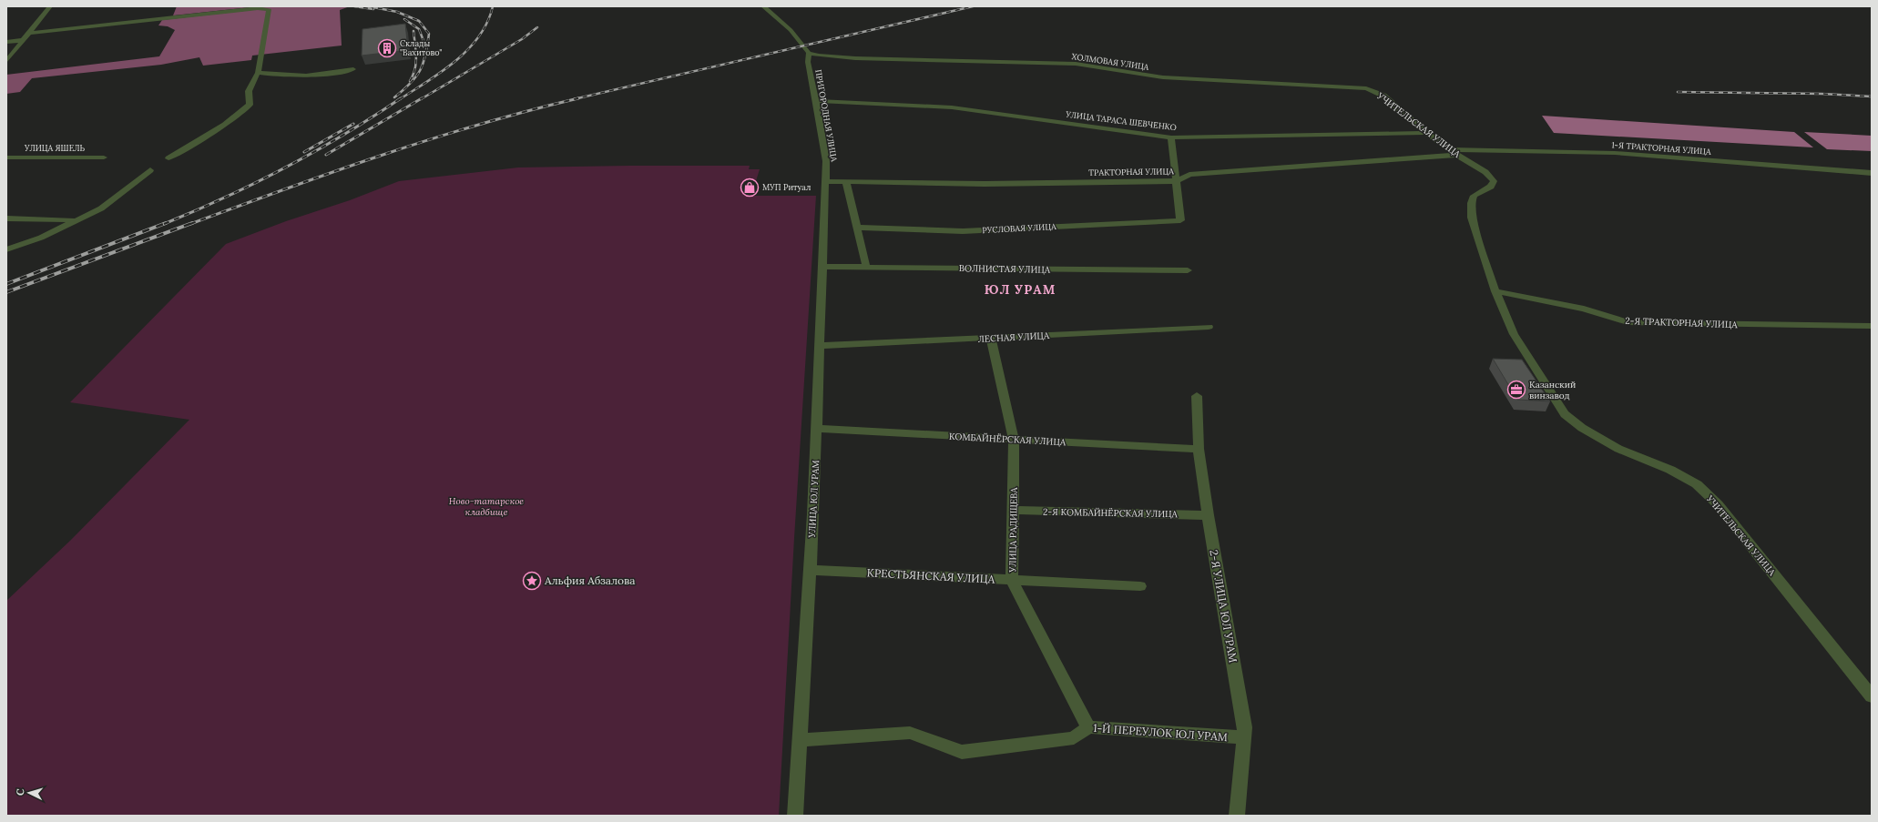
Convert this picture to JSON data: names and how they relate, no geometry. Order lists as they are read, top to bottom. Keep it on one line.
{"streets":{"street":["ХОЛМОВАЯ УЛИЦА","ПРИГОРОДНАЯ УЛИЦА","УЛИЦА ТАРАСА ШЕВЧЕНКО","УЧИТЕЛЬСКАЯ УЛИЦА","УЛИЦА ЯШЕЛЬ","1-Я ТРАКТОРНАЯ УЛИЦА","ТРАКТОРНАЯ УЛИЦА","РУСЛОВАЯ УЛИЦА","ВОЛНИСТАЯ УЛИЦА","2-Я ТРАКТОРНАЯ УЛИЦА","ЛЕСНАЯ УЛИЦА","КОМБАЙНЁРСКАЯ УЛИЦА","УЛИЦА ЮЛ УРАМ","2-Я КОМБАЙНЁРСКАЯ УЛИЦА","УЛИЦА РАДИЩЕВА","КРЕСТЬЯНСКАЯ УЛИЦА","2-Я УЛИЦА ЮЛ УРАМ","1-Й ПЕРЕУЛОК ЮЛ УРАМ"]},"crossings":[["ХОЛМОВАЯ УЛИЦА","ПРИГОРОДНАЯ УЛИЦА"],["ХОЛМОВАЯ УЛИЦА","УЧИТЕЛЬСКАЯ УЛИЦА"],["ПРИГОРОДНАЯ УЛИЦА","УЛИЦА ТАРАСА ШЕВЧЕНКО"],["ПРИГОРОДНАЯ УЛИЦА","ТРАКТОРНАЯ УЛИЦА"],["ПРИГОРОДНАЯ УЛИЦА","УЛИЦА ЮЛ УРАМ"],["УЛИЦА ТАРАСА ШЕВЧЕНКО","УЧИТЕЛЬСКАЯ УЛИЦА"],["УЧИТЕЛЬСКАЯ УЛИЦА","1-Я ТРАКТОРНАЯ УЛИЦА"],["УЧИТЕЛЬСКАЯ УЛИЦА","ТРАКТОРНАЯ УЛИЦА"],["УЧИТЕЛЬСКАЯ УЛИЦА","2-Я ТРАКТОРНАЯ УЛИЦА"],["1-Я ТРАКТОРНАЯ УЛИЦА","ТРАКТОРНАЯ УЛИЦА"],["ТРАКТОРНАЯ УЛИЦА","РУСЛОВАЯ УЛИЦА"],["ТРАКТОРНАЯ УЛИЦА","УЛИЦА ЮЛ УРАМ"],["ВОЛНИСТАЯ УЛИЦА","УЛИЦА ЮЛ УРАМ"],["ЛЕСНАЯ УЛИЦА","УЛИЦА ЮЛ УРАМ"],["ЛЕСНАЯ УЛИЦА","УЛИЦА РАДИЩЕВА"],["КОМБАЙНЁРСКАЯ УЛИЦА","УЛИЦА ЮЛ УРАМ"],["КОМБАЙНЁРСКАЯ УЛИЦА","УЛИЦА РАДИЩЕВА"],["КОМБАЙНЁРСКАЯ УЛИЦА","2-Я УЛИЦА ЮЛ УРАМ"],["УЛИЦА ЮЛ УРАМ","КРЕСТЬЯНСКАЯ УЛИЦА"],["УЛИЦА ЮЛ УРАМ","1-Й ПЕРЕУЛОК ЮЛ УРАМ"],["2-Я КОМБАЙНЁРСКАЯ УЛИЦА","УЛИЦА РАДИЩЕВА"],["2-Я КОМБАЙНЁРСКАЯ УЛИЦА","2-Я УЛИЦА ЮЛ УРАМ"],["УЛИЦА РАДИЩЕВА","КРЕСТЬЯНСКАЯ УЛИЦА"],["УЛИЦА РАДИЩЕВА","1-Й ПЕРЕУЛОК ЮЛ УРАМ"],["2-Я УЛИЦА ЮЛ УРАМ","1-Й ПЕРЕУЛОК ЮЛ УРАМ"]],"districts":["ЮЛ УРАМ"],"parks":["Ново-татарское кладбище"],"places":{"building":["Склады \"Вахитово\""],"shop":["МУП Ритуал"],"office":["Казанский винзавод"],"place":["Альфия Абзалова"]},"north":"left"}
